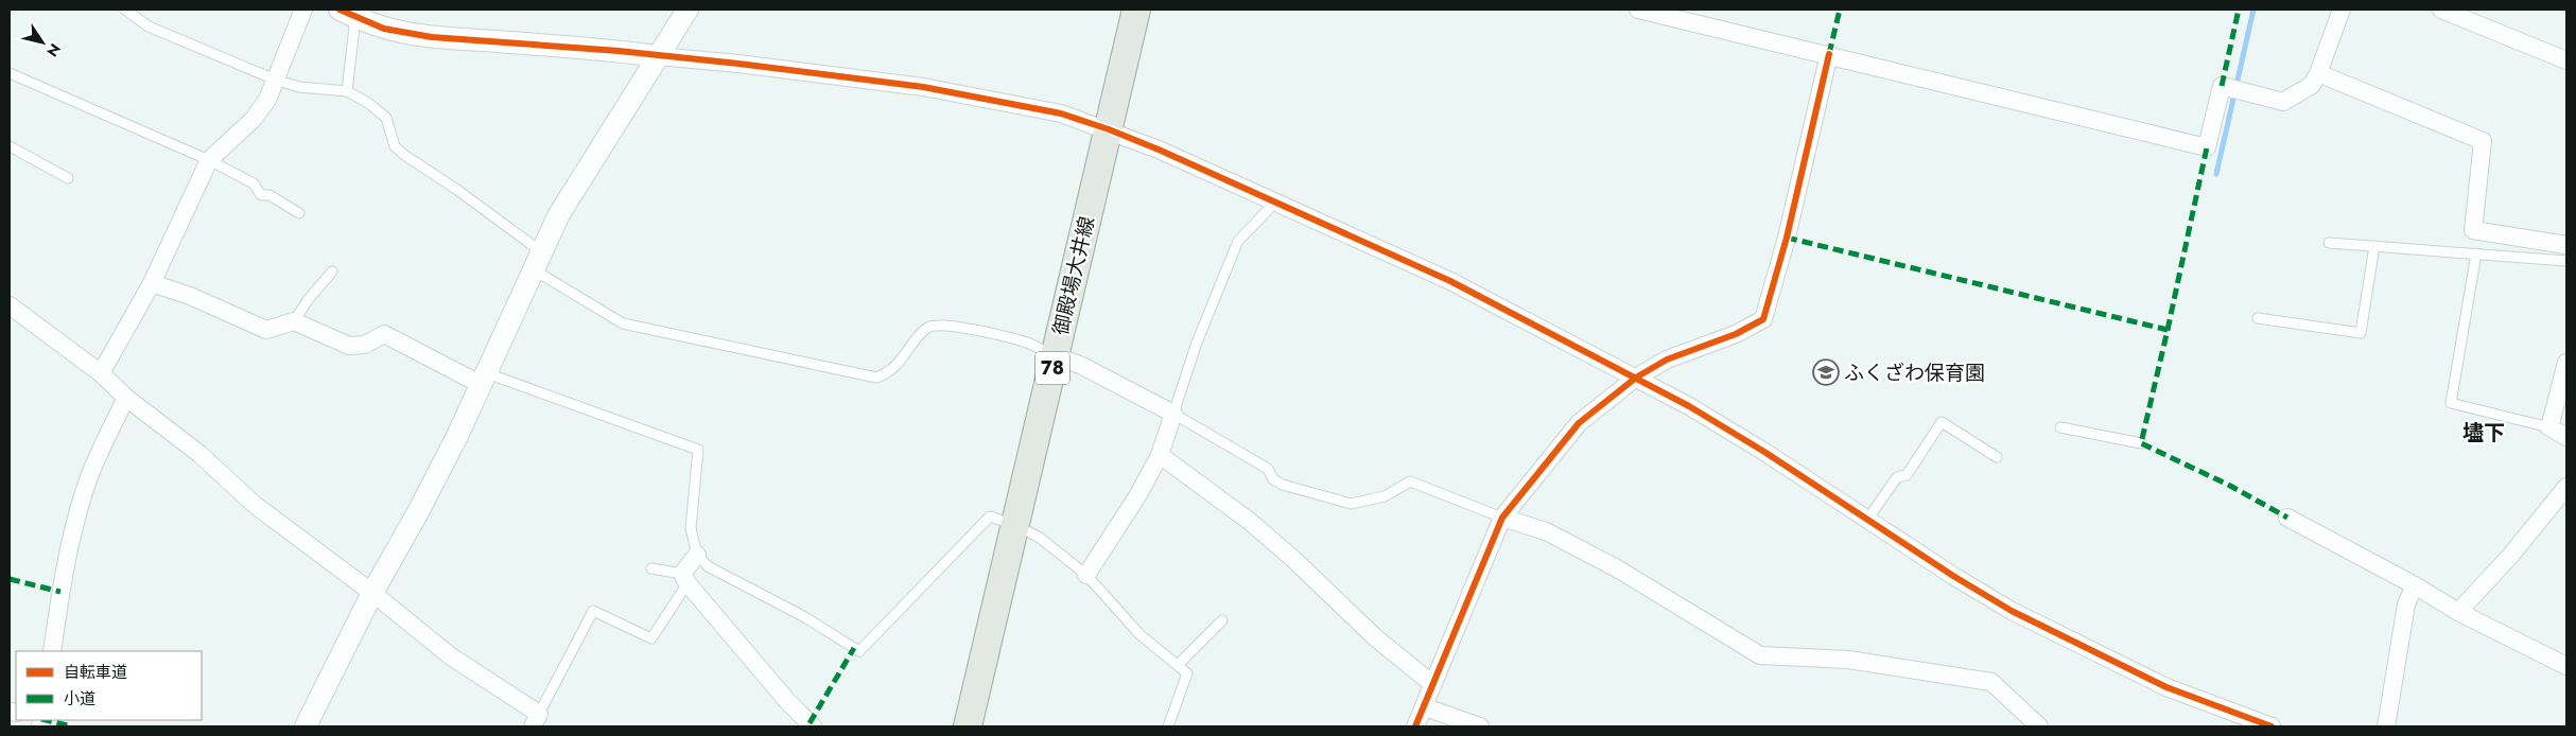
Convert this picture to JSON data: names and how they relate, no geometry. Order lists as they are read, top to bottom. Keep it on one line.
{"streets":{"main road":["御殿場大井線","78"]},"districts":["壗下"],"places":{"school or university":["ふくざわ保育園"]},"legend":["自転車道","小道"],"north":"bottom right"}
